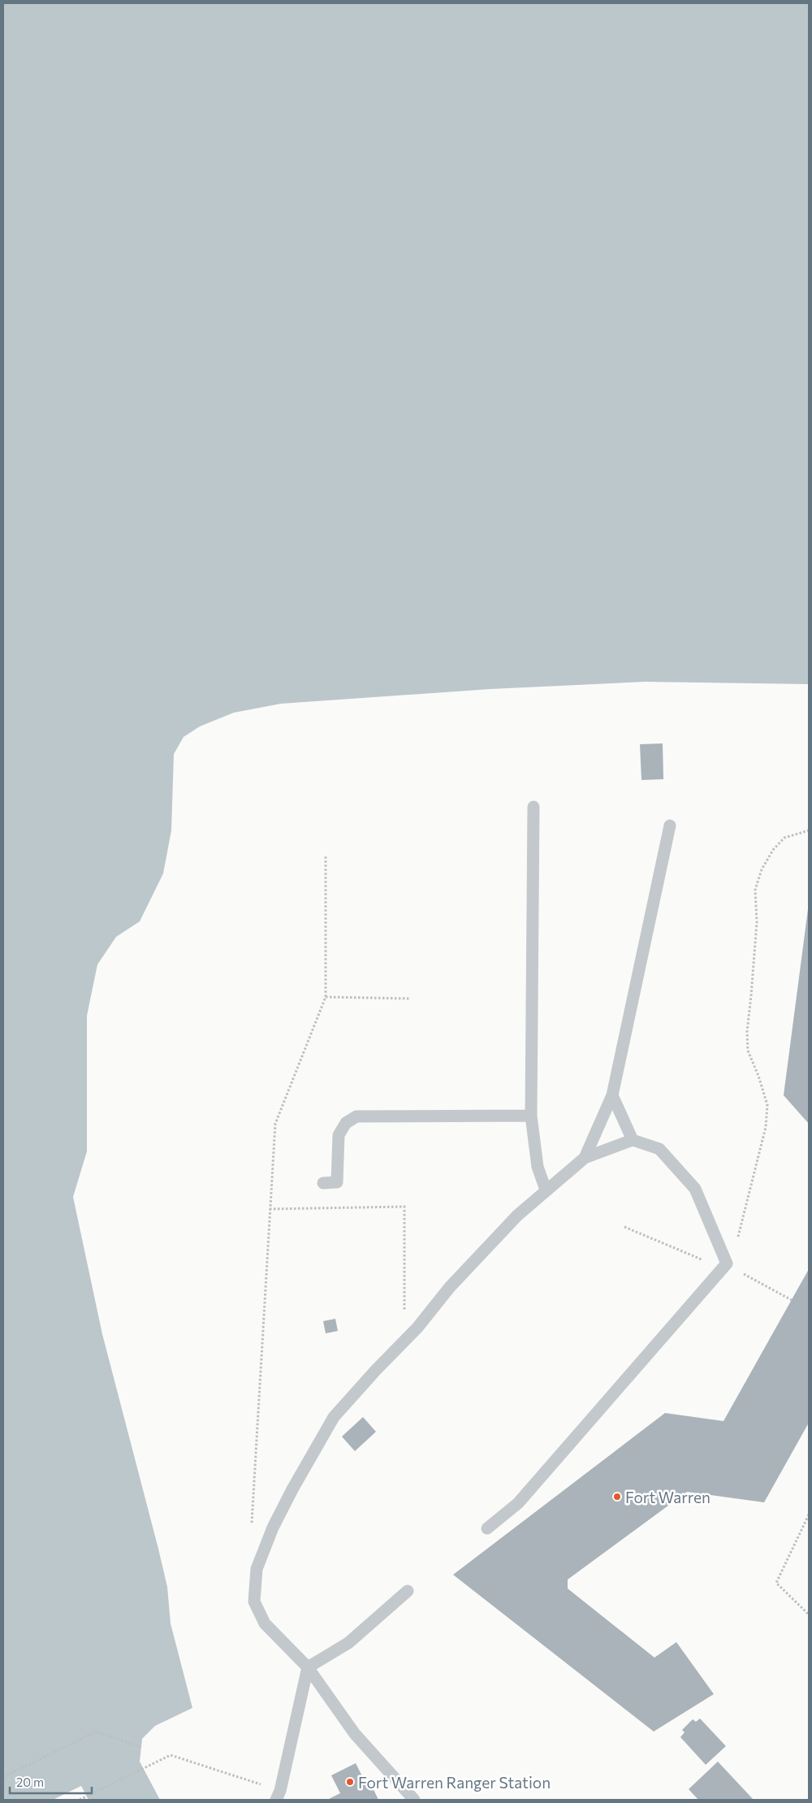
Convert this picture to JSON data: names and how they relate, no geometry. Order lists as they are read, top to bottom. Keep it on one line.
{"places":["Fort Warren","Fort Warren Ranger Station"],"scale_bar":"20 m"}
